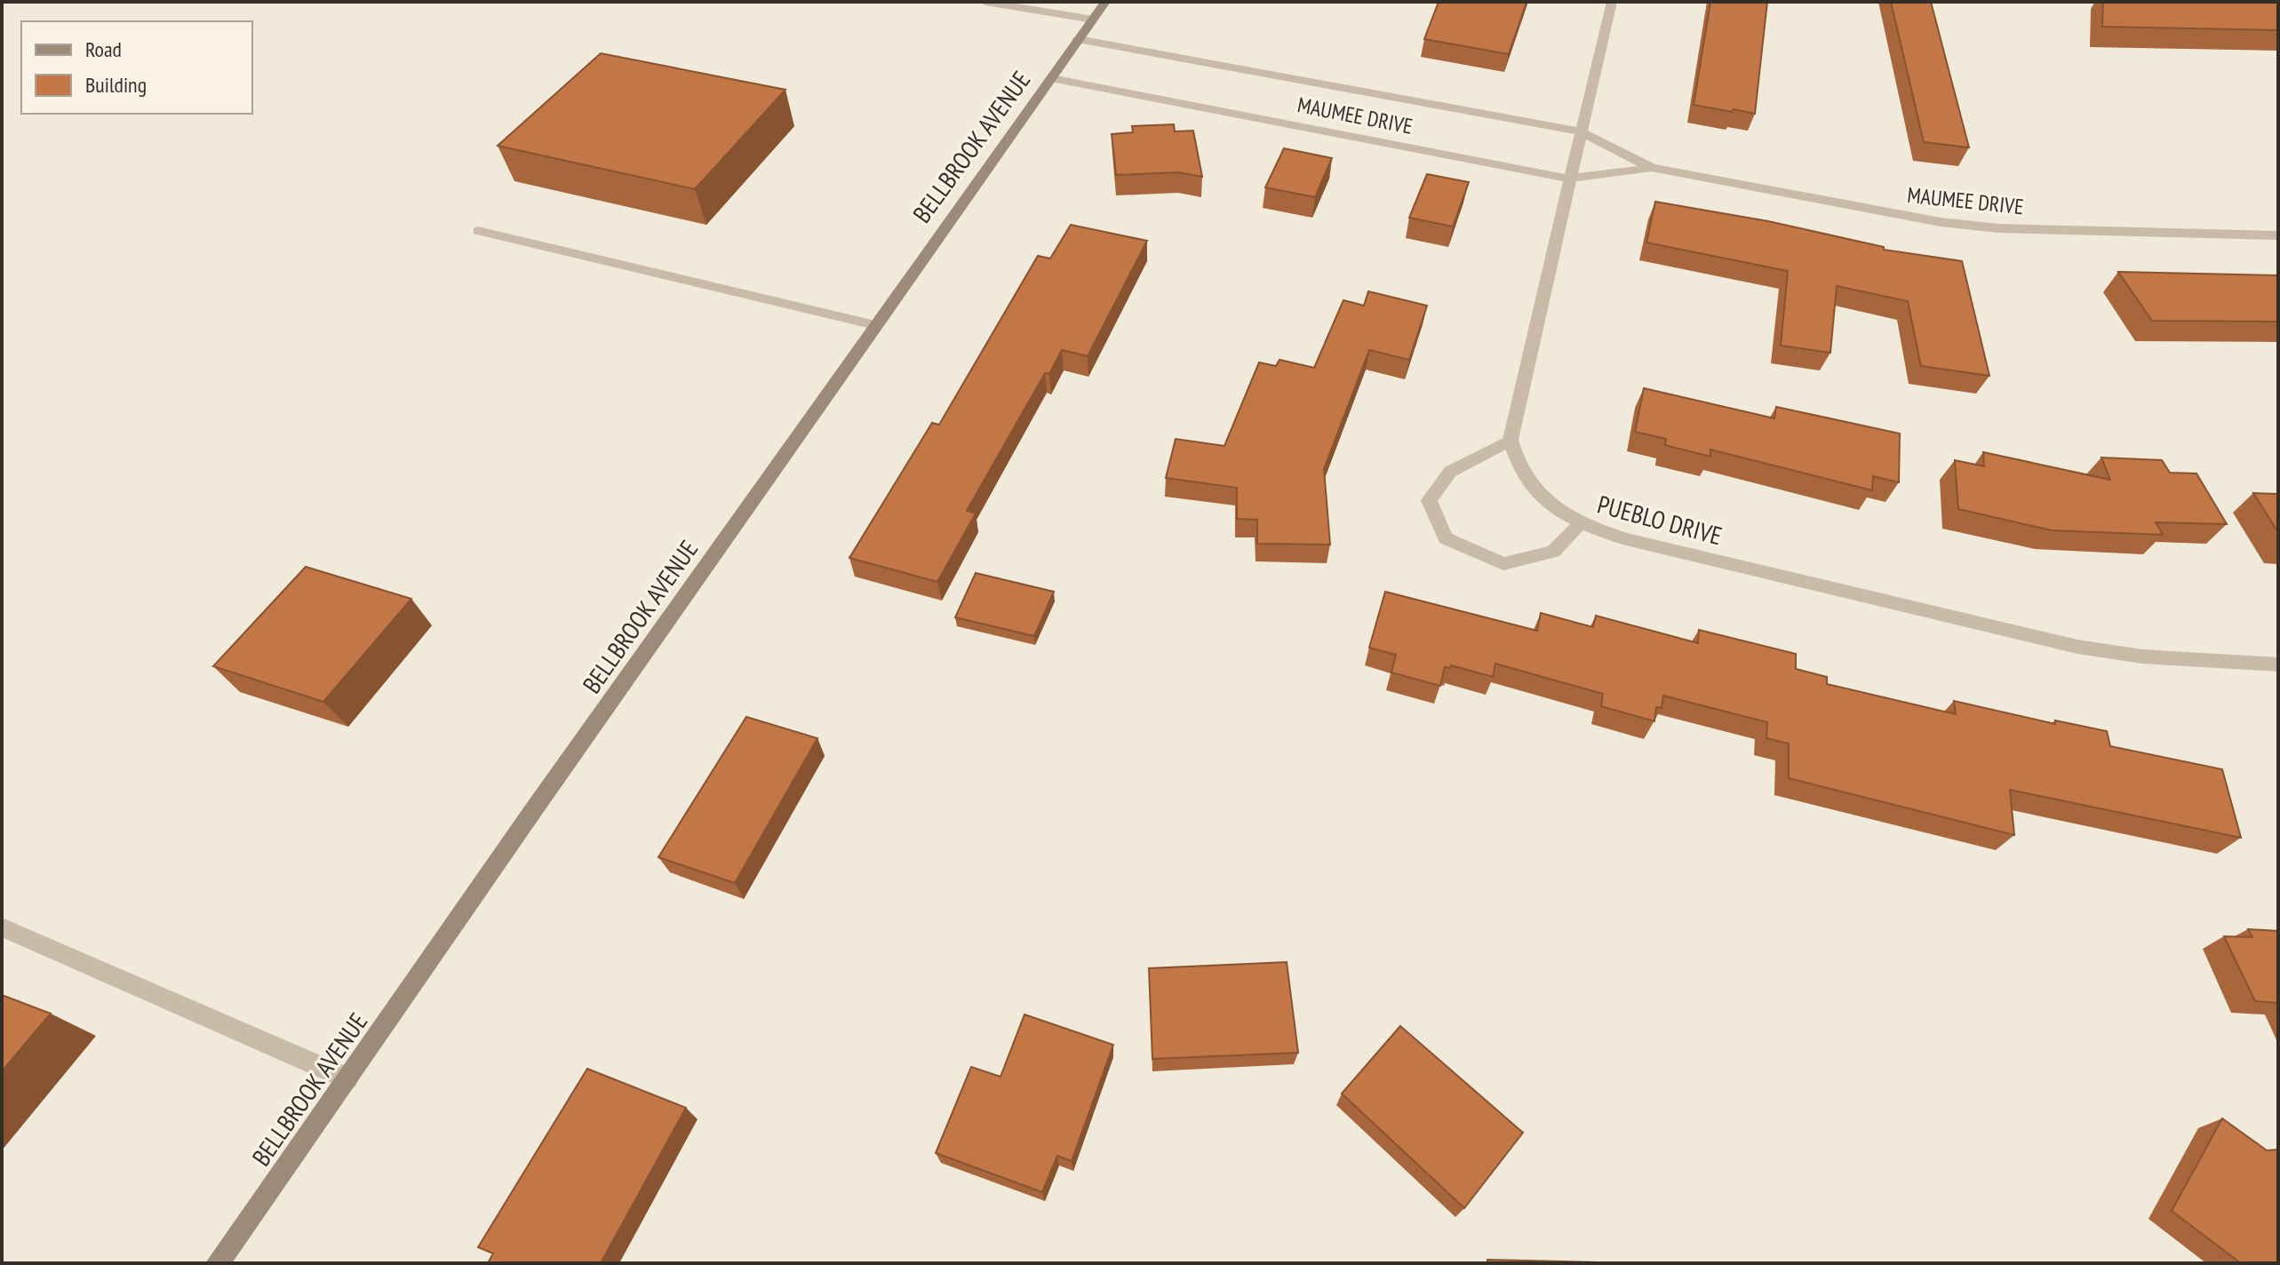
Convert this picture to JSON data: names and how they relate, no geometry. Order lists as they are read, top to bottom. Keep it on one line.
{"streets":{"street":["MAUMEE DRIVE","BELLBROOK AVENUE","PUEBLO DRIVE"]},"crossings":[["MAUMEE DRIVE","BELLBROOK AVENUE"]],"legend":["Road","Building"]}
